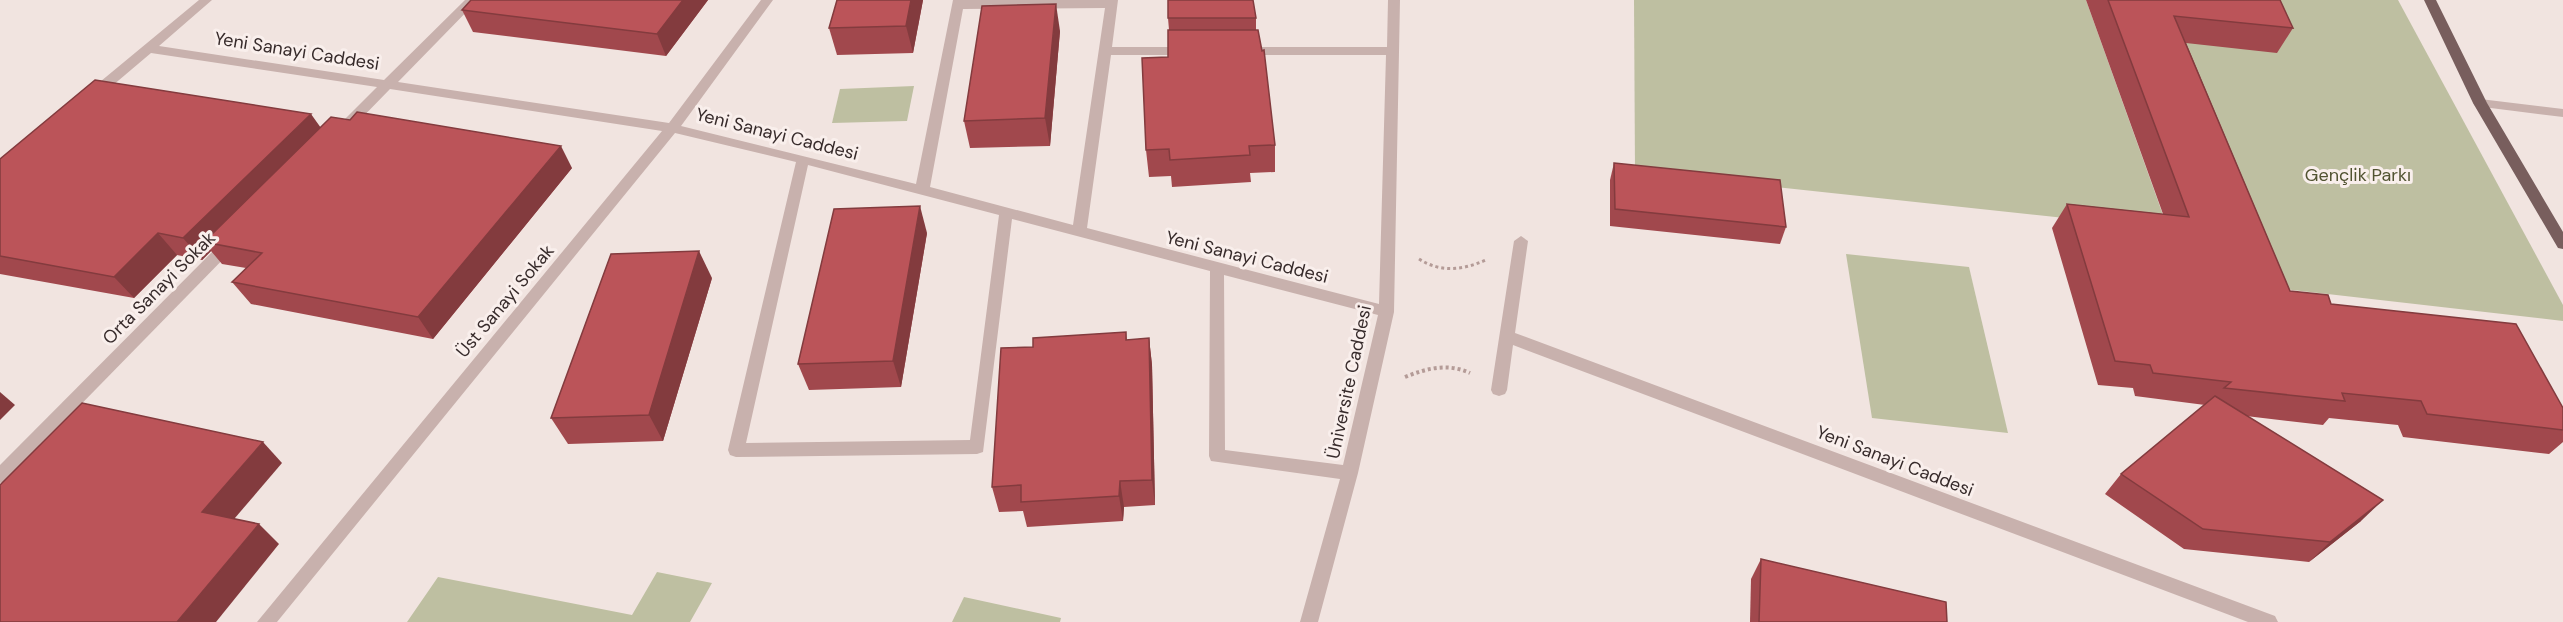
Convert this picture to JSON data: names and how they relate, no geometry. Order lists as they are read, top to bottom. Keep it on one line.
{"streets":{"street":["Yeni Sanayi Caddesi","Orta Sanayi Sokak","Üst Sanayi Sokak","Üniversite Caddesi"]},"crossings":[["Yeni Sanayi Caddesi","Üst Sanayi Sokak"],["Yeni Sanayi Caddesi","Üniversite Caddesi"]],"parks":["Gençlik Parkı"]}
